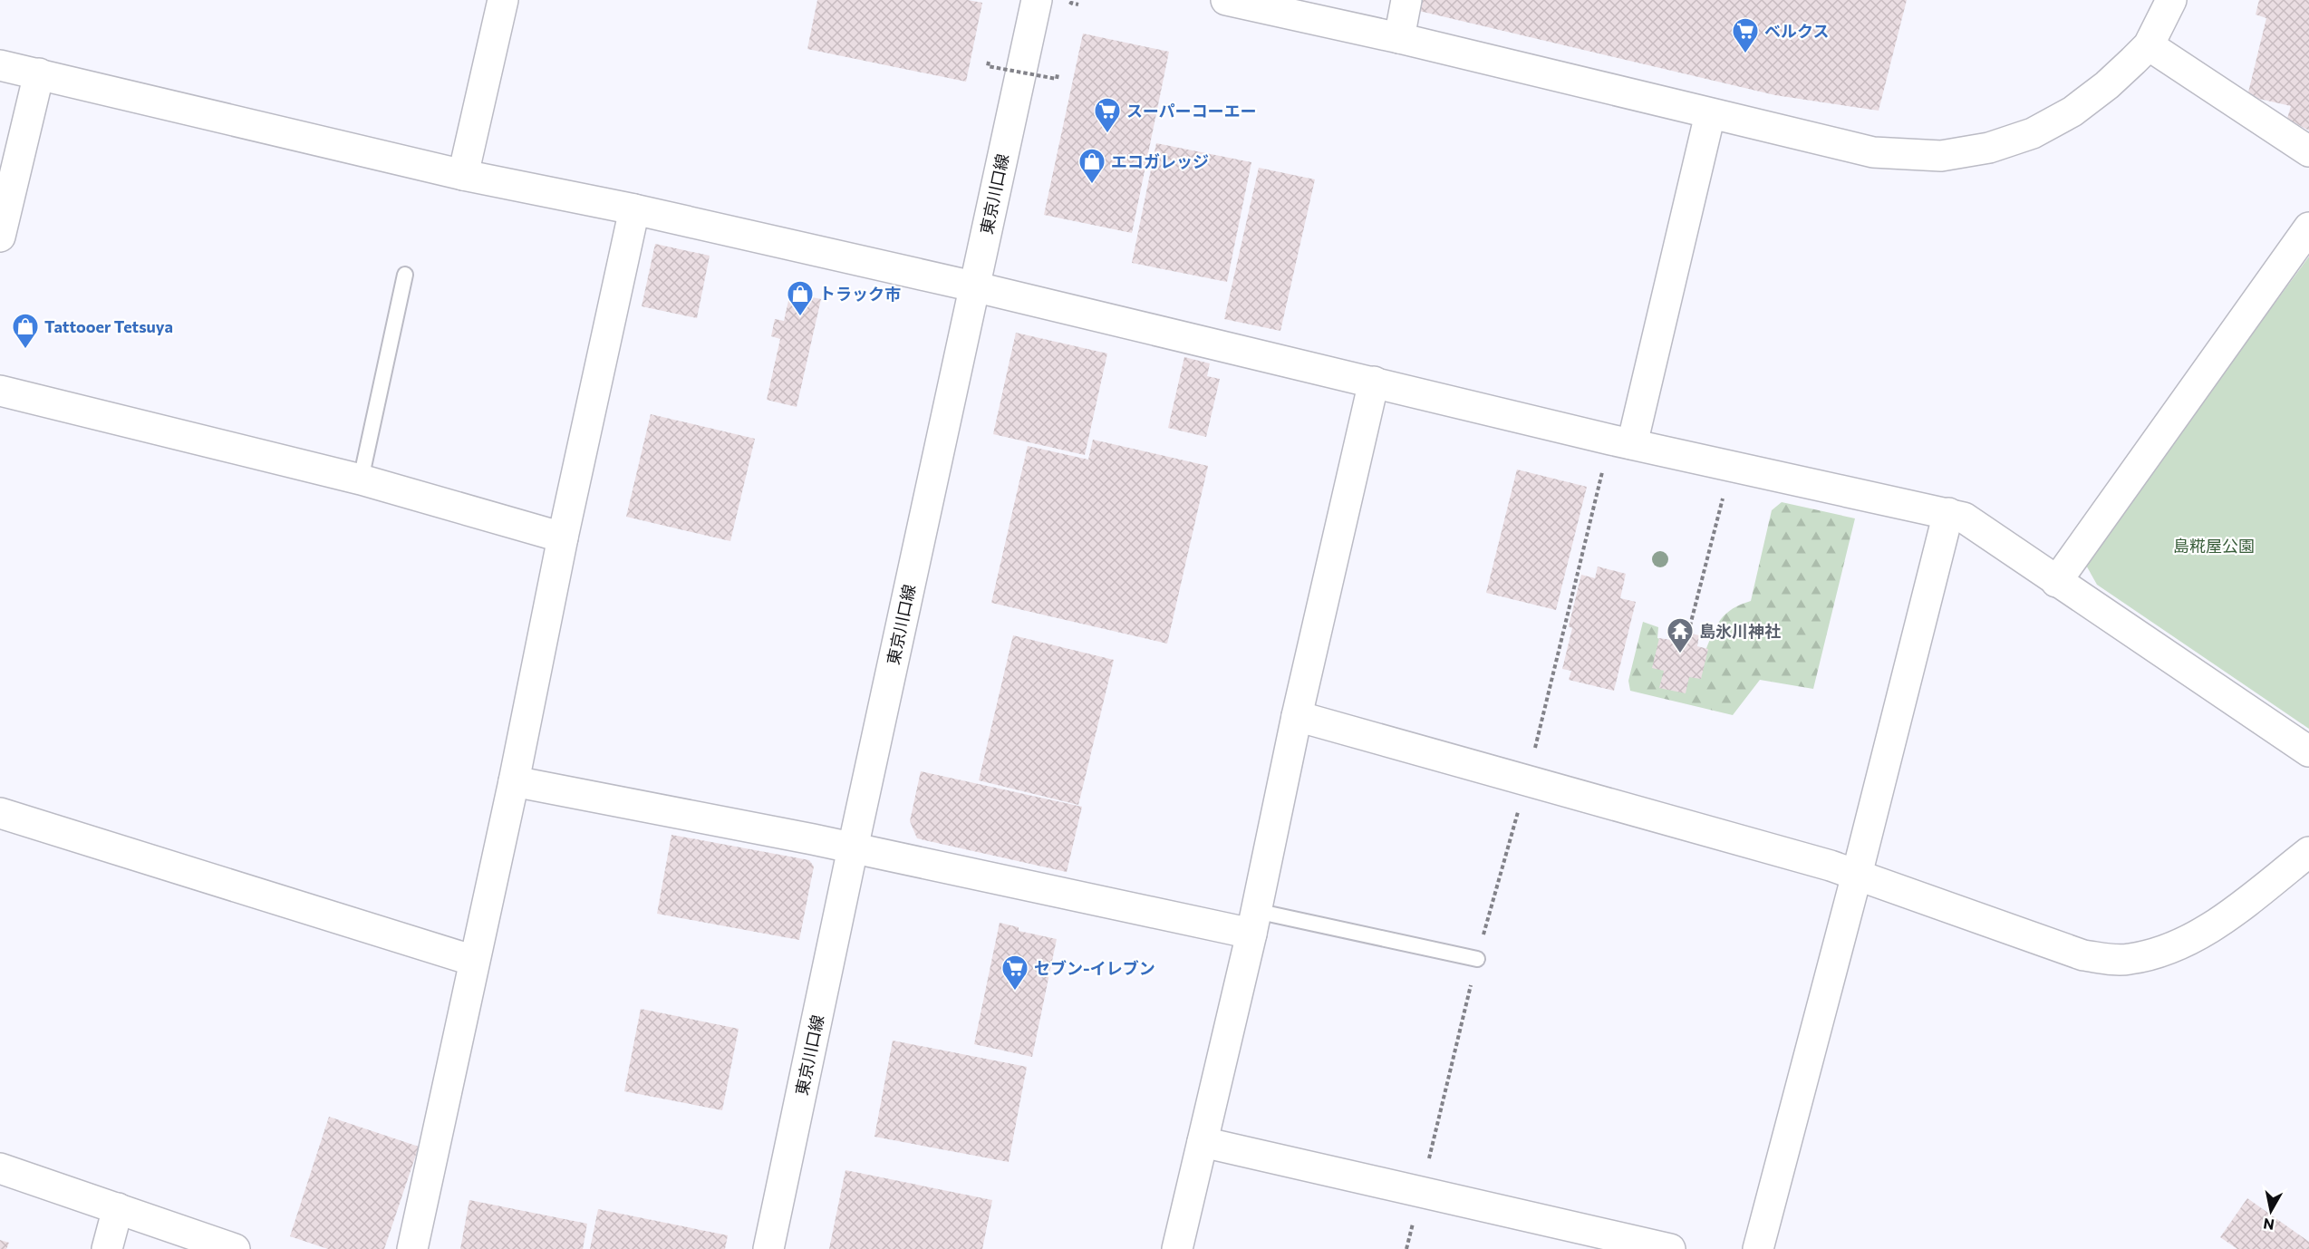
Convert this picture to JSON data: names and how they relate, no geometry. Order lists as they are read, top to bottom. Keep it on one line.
{"streets":{"street":["東京川口線"]},"parks":["島糀屋公園"],"places":{"supermarket":["ベルクス","スーパーコーエー","セブン-イレブン"],"shop":["エコガレッジ","トラック市","Tattooer Tetsuya"],"temple":["島氷川神社"]},"north":"bottom"}
